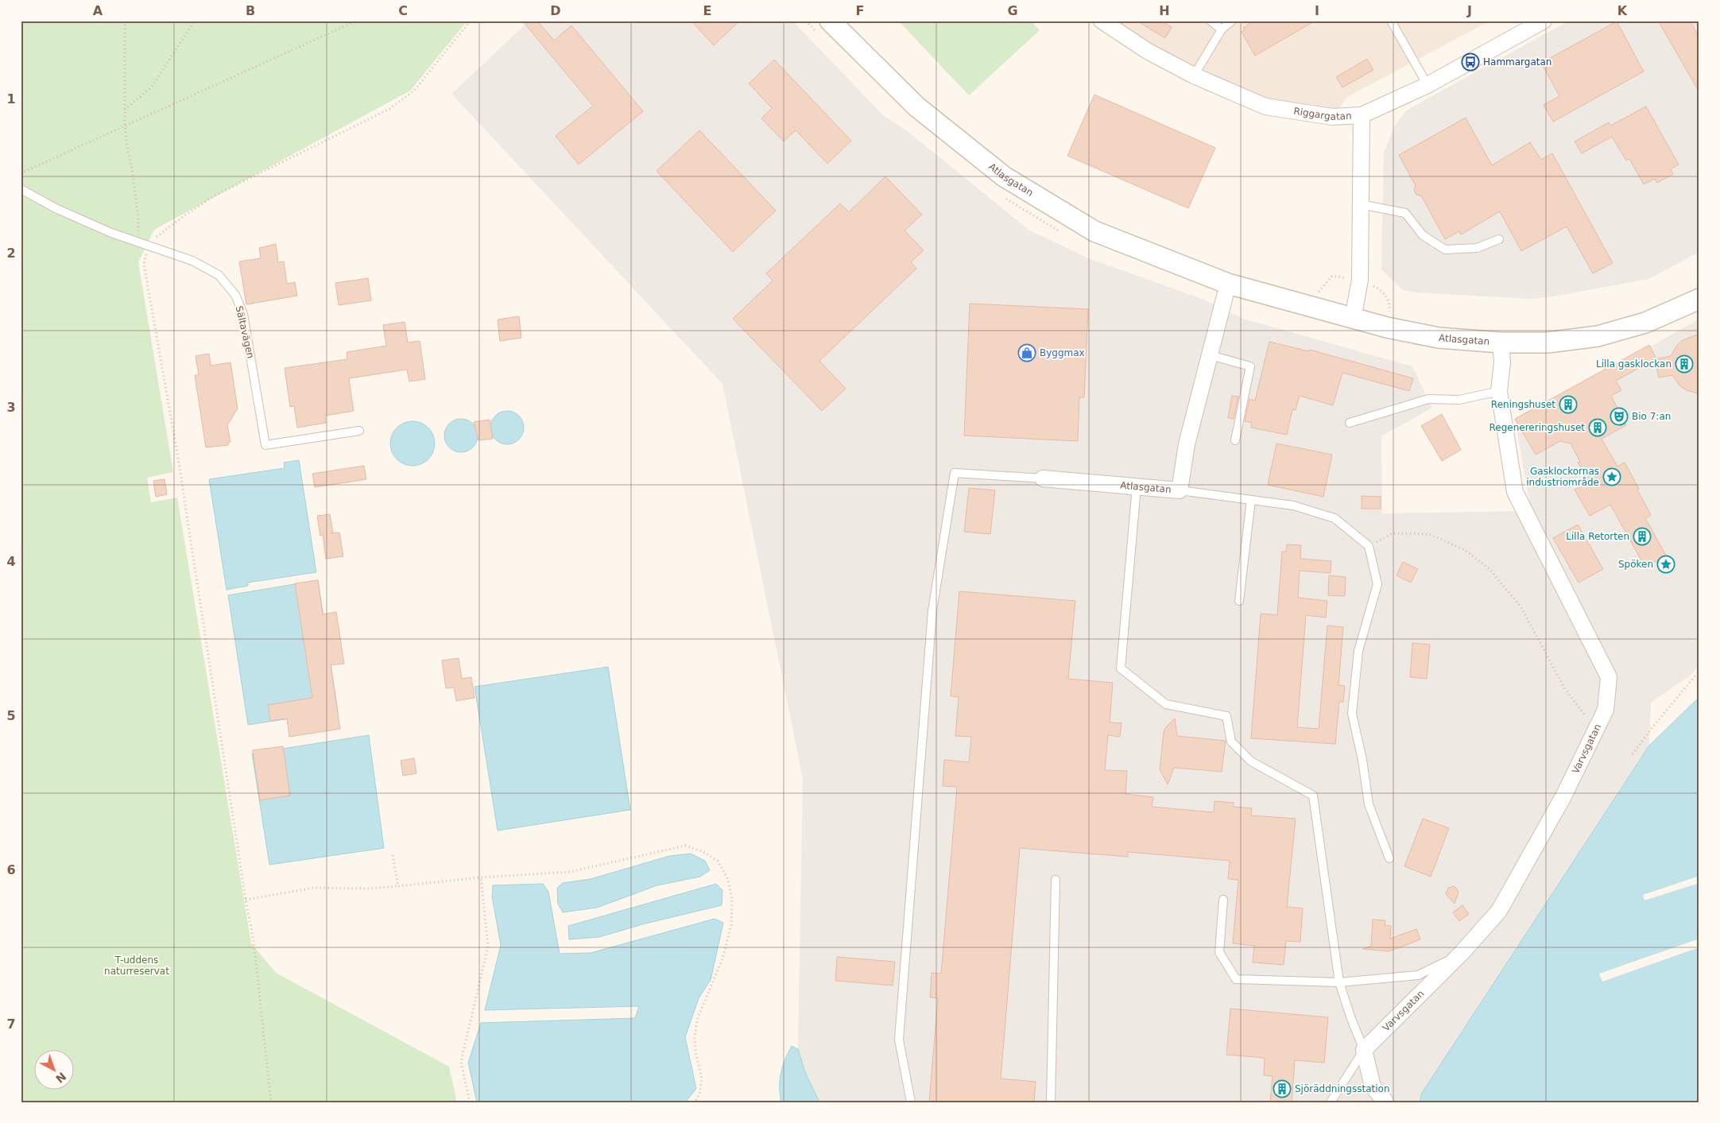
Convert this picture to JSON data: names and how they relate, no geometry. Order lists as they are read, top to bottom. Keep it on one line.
{"streets":{"street":["Riggargatan","Atlasgatan","Varvsgatan"],"lane":["Sältavägen"]},"crossings":[["Atlasgatan","Varvsgatan"]],"parks":["T-uddens naturreservat"],"places":{"bus stop":["Hammargatan"],"shop":["Byggmax"],"building":["Lilla gasklockan","Reningshuset","Regenereringshuset","Lilla Retorten","Sjöräddningsstation"],"theatre":["Bio 7:an"],"place":["Gasklockornas industriområde","Spöken"]},"north":"bottom right","grid":{"columns":["A","B","C","D","E","F","G","H","I","J","K"],"rows":["1","2","3","4","5","6","7"]}}
